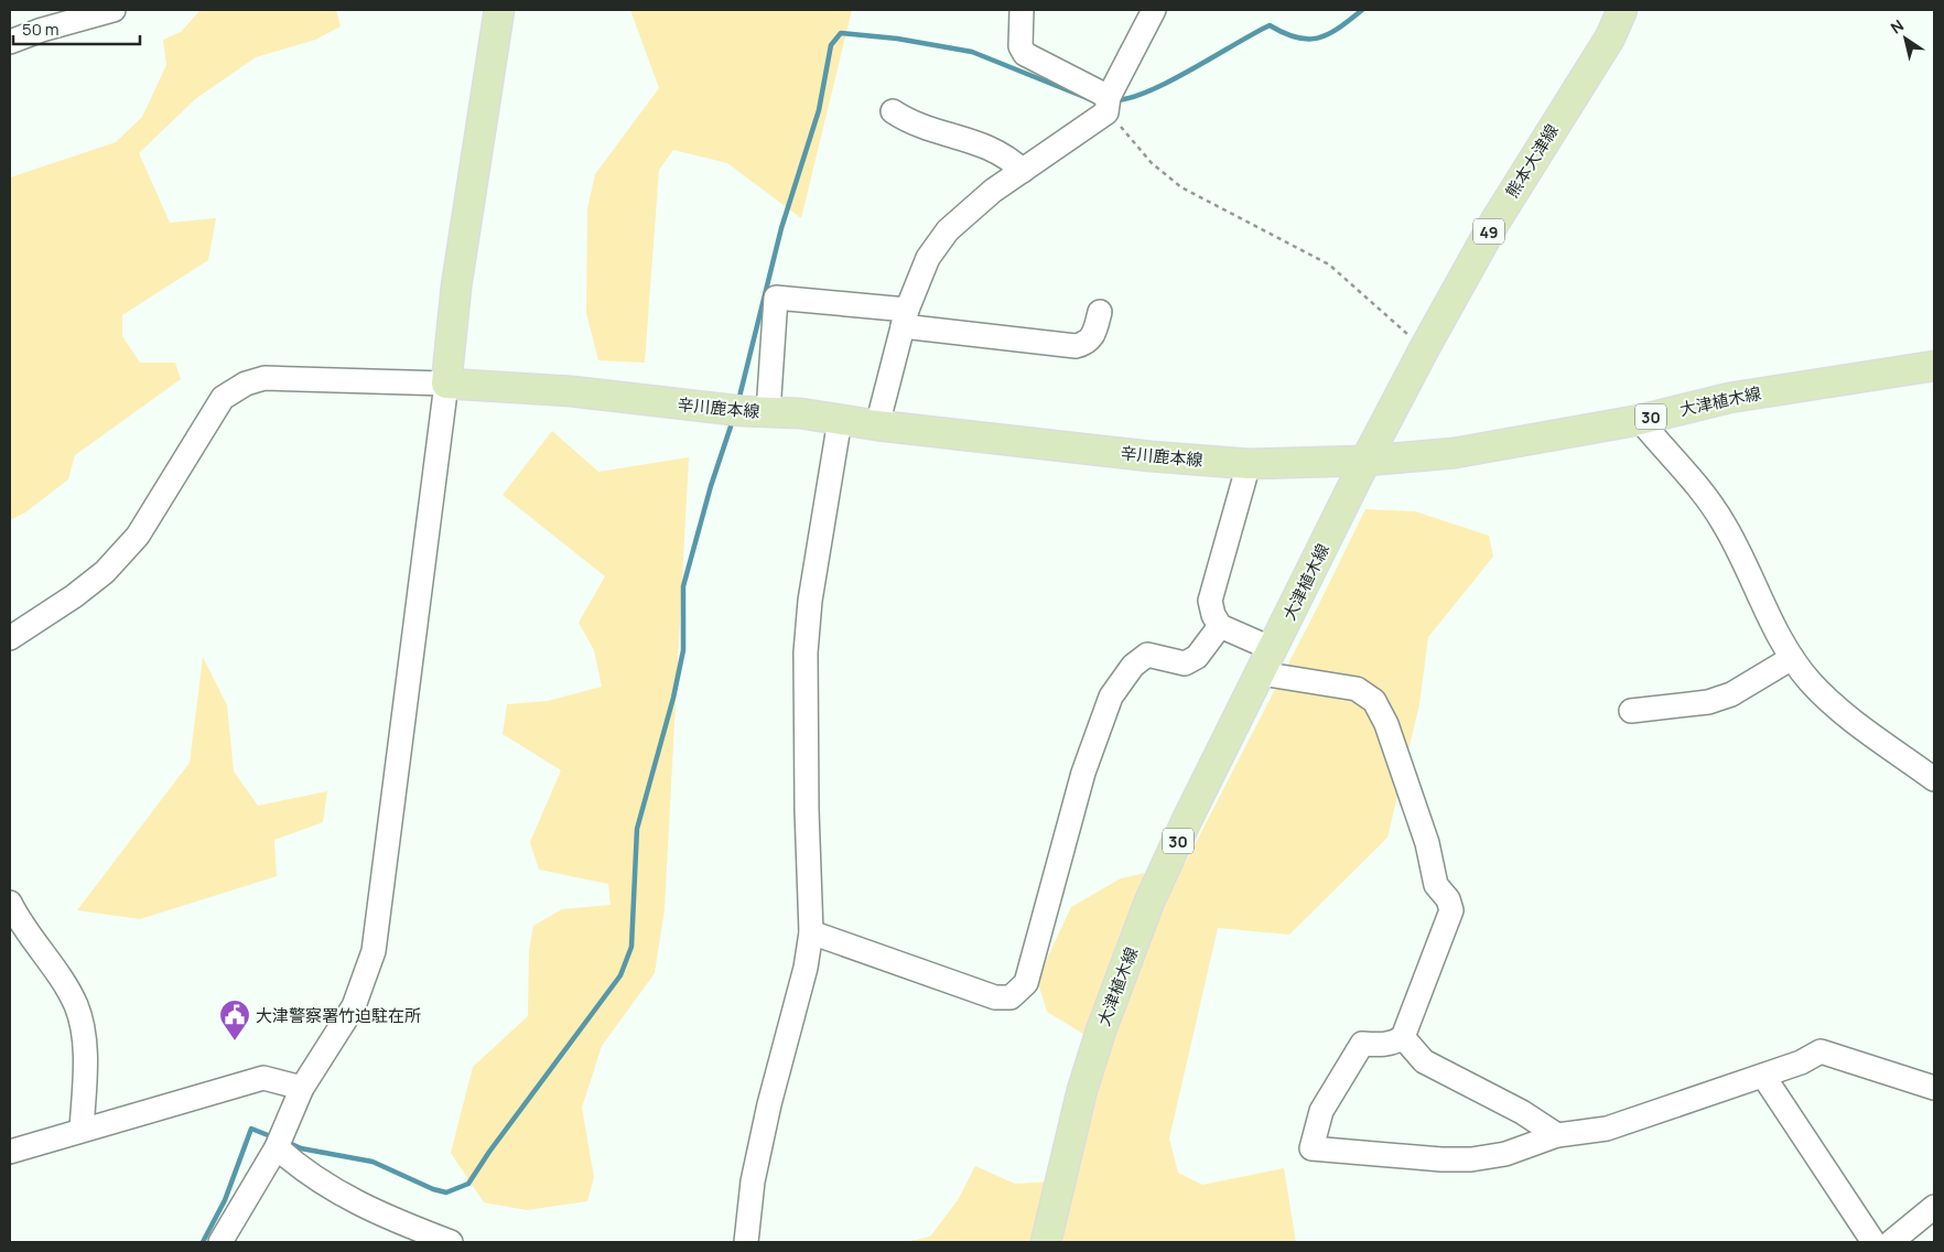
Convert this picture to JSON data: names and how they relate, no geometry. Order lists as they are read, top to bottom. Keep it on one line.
{"streets":{"main road":["熊本大津線","49","大津植木線","辛川鹿本線","30"]},"crossings":[["熊本大津線","大津植木線"],["熊本大津線","辛川鹿本線"],["大津植木線","辛川鹿本線"]],"places":{"public building":["大津警察署竹迫駐在所"]},"scale_bar":"50 m","north":"top left"}
